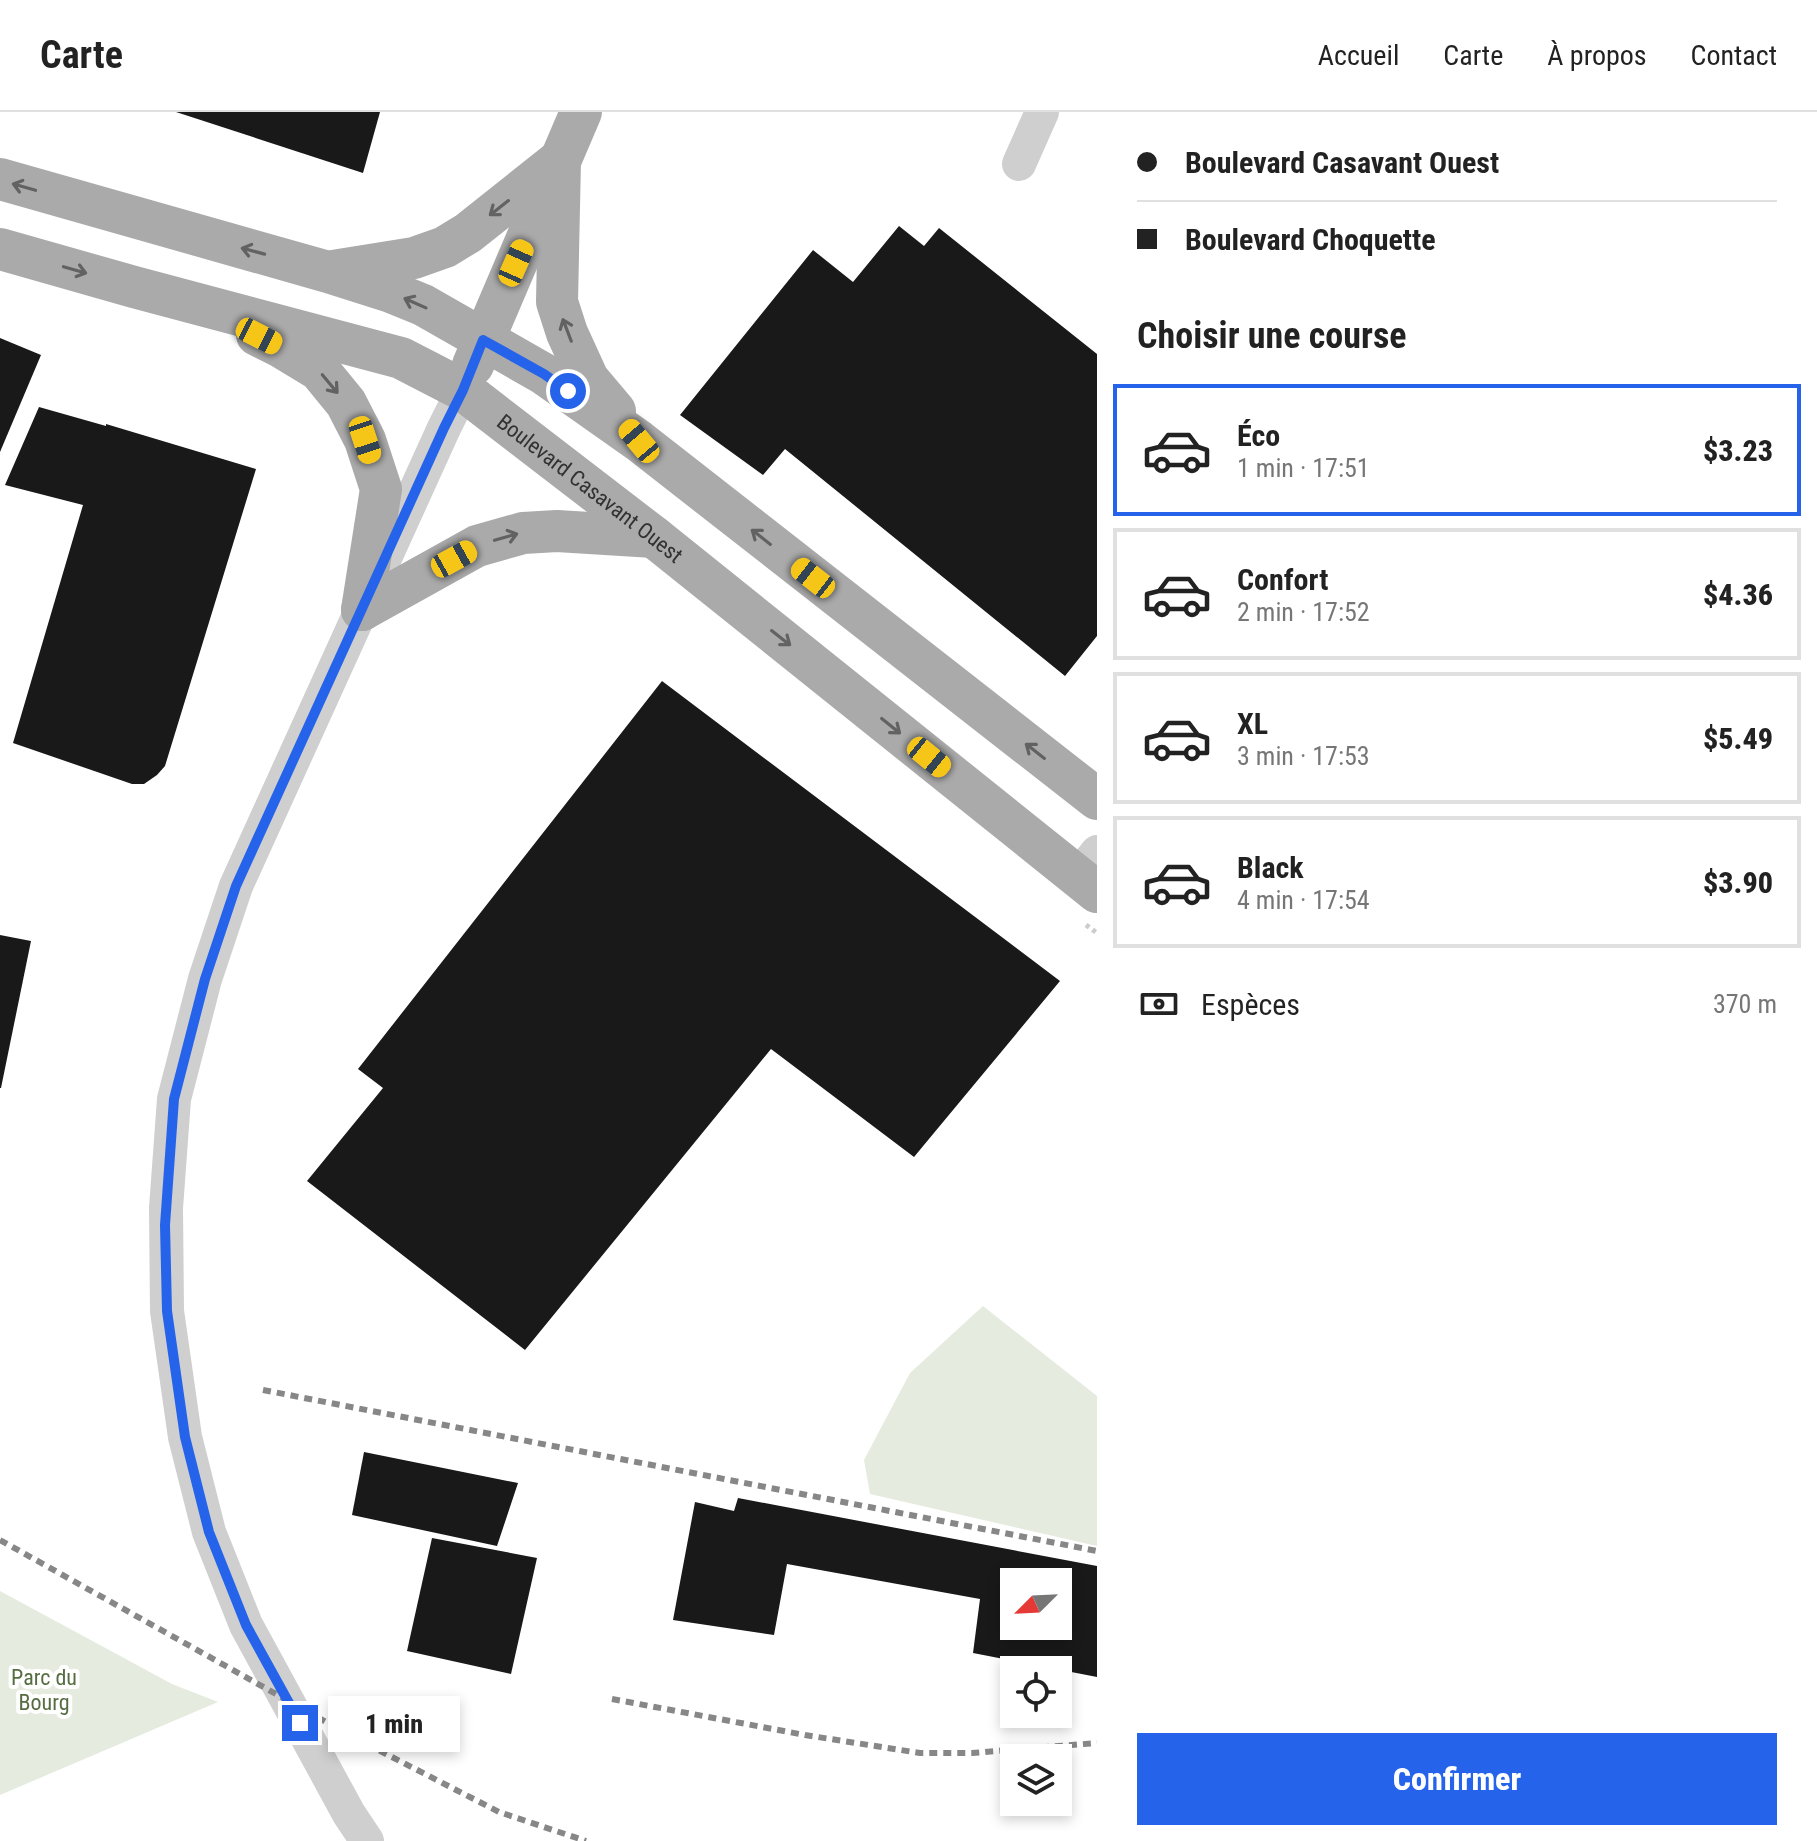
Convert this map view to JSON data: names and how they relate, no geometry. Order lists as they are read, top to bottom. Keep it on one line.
{"streets":{"main road":["Boulevard Casavant Ouest"]},"parks":["Parc du Bourg"],"north":"bottom left","page":{"header":"Carte","nav":["Accueil","Carte","À propos","Contact"],"banner":["Boulevard Casavant Ouest","Boulevard Choquette"],"heading":"Choisir une course","list":[{"name":"Éco","note":"1 min · 17:51","value":"$3.23"},{"name":"Confort","note":"2 min · 17:52","value":"$4.36"},{"name":"XL","note":"3 min · 17:53","value":"$5.49"},{"name":"Black","note":"4 min · 17:54","value":"$3.90"}],"pay":["Espèces","370 m"],"bubble":"1 min","buttons":"Confirmer"}}
